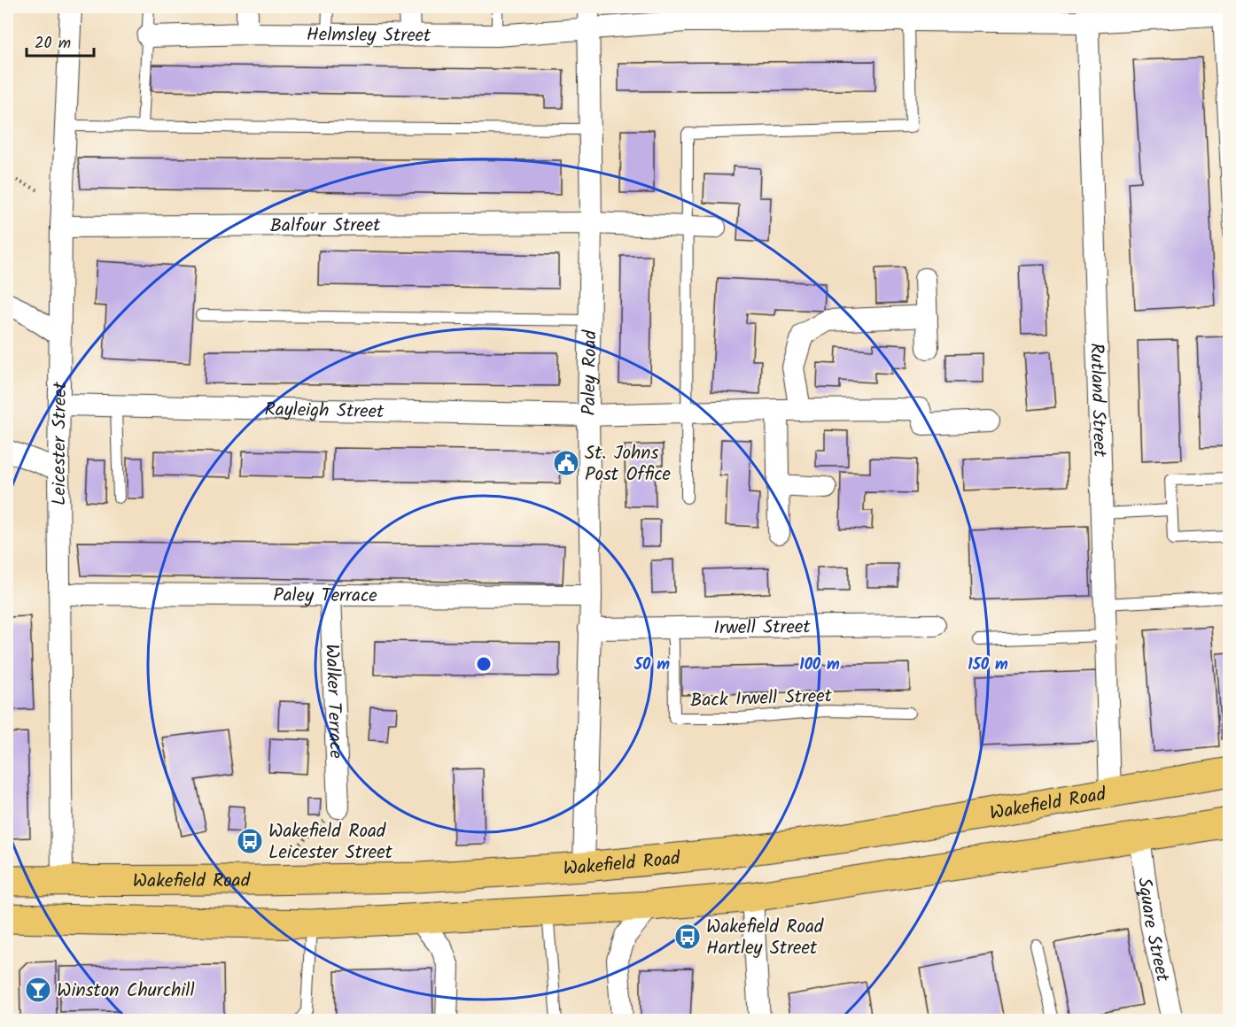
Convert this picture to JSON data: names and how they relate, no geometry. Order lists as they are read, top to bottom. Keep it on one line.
{"streets":{"main road":["Wakefield Road"],"street":["Helmsley Street","Balfour Street","Paley Road","Rutland Street","Rayleigh Street","Leicester Street","Paley Terrace","Irwell Street","Walker Terrace","Square Street"],"lane":["Back Irwell Street"]},"crossings":[["Helmsley Street","Paley Road"],["Helmsley Street","Rutland Street"],["Balfour Street","Paley Road"],["Balfour Street","Leicester Street"],["Paley Road","Rayleigh Street"],["Paley Road","Paley Terrace"],["Paley Road","Irwell Street"],["Paley Road","Wakefield Road"],["Rutland Street","Wakefield Road"],["Rayleigh Street","Leicester Street"],["Leicester Street","Paley Terrace"],["Leicester Street","Wakefield Road"],["Paley Terrace","Walker Terrace"],["Irwell Street","Back Irwell Street"]],"places":{"public building":["St. Johns Post Office"],"bus stop":["Wakefield Road Leicester Street","Wakefield Road Hartley Street"],"bar":["Winston Churchill"]},"scale_bar":"20 m","rings":["50 m","100 m","150 m"]}
